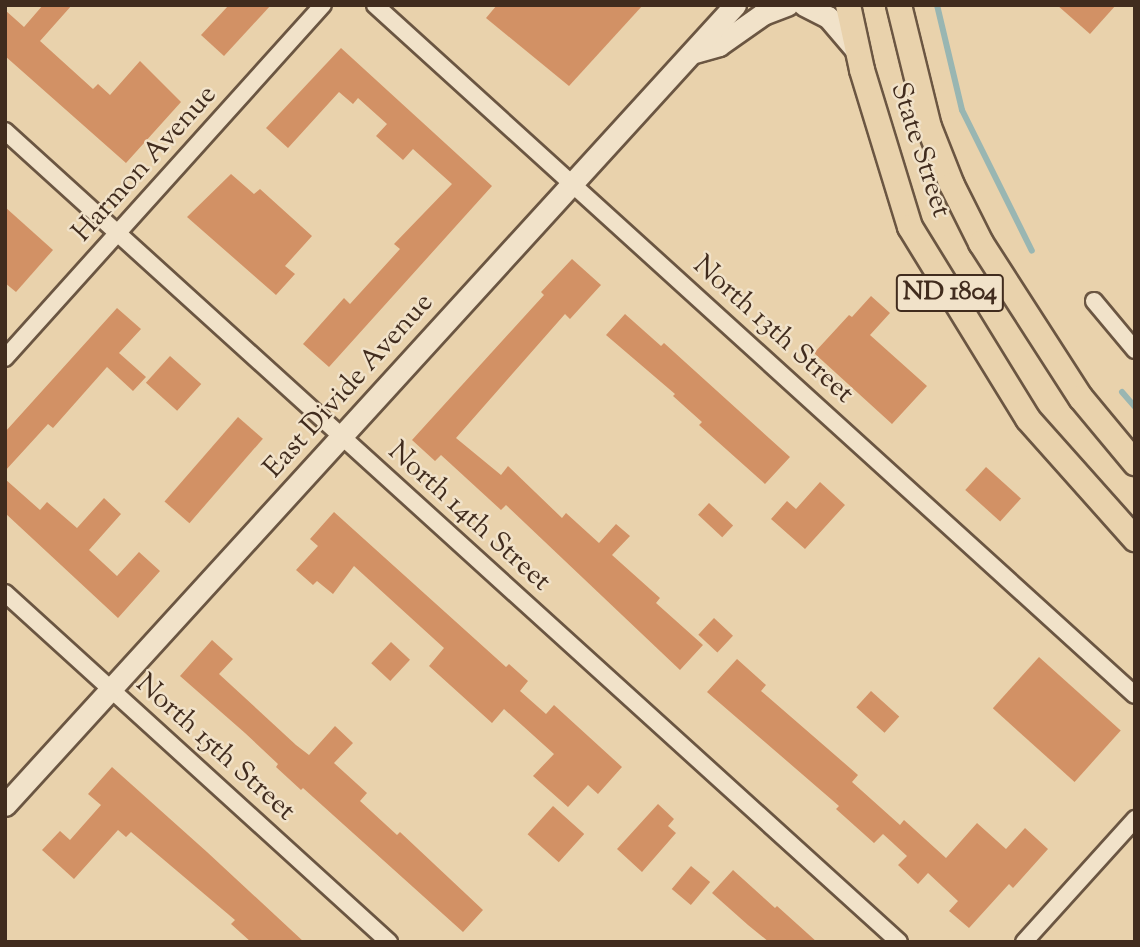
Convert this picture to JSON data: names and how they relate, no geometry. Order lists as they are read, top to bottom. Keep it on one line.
{"streets":{"main road":["State Street","ND 1804"],"street":["Harmon Avenue","North 13th Street","East Divide Avenue","North 14th Street","North 15th Street"]},"crossings":[["Harmon Avenue","North 14th Street"],["North 13th Street","East Divide Avenue"],["East Divide Avenue","North 14th Street"],["East Divide Avenue","North 15th Street"]]}
